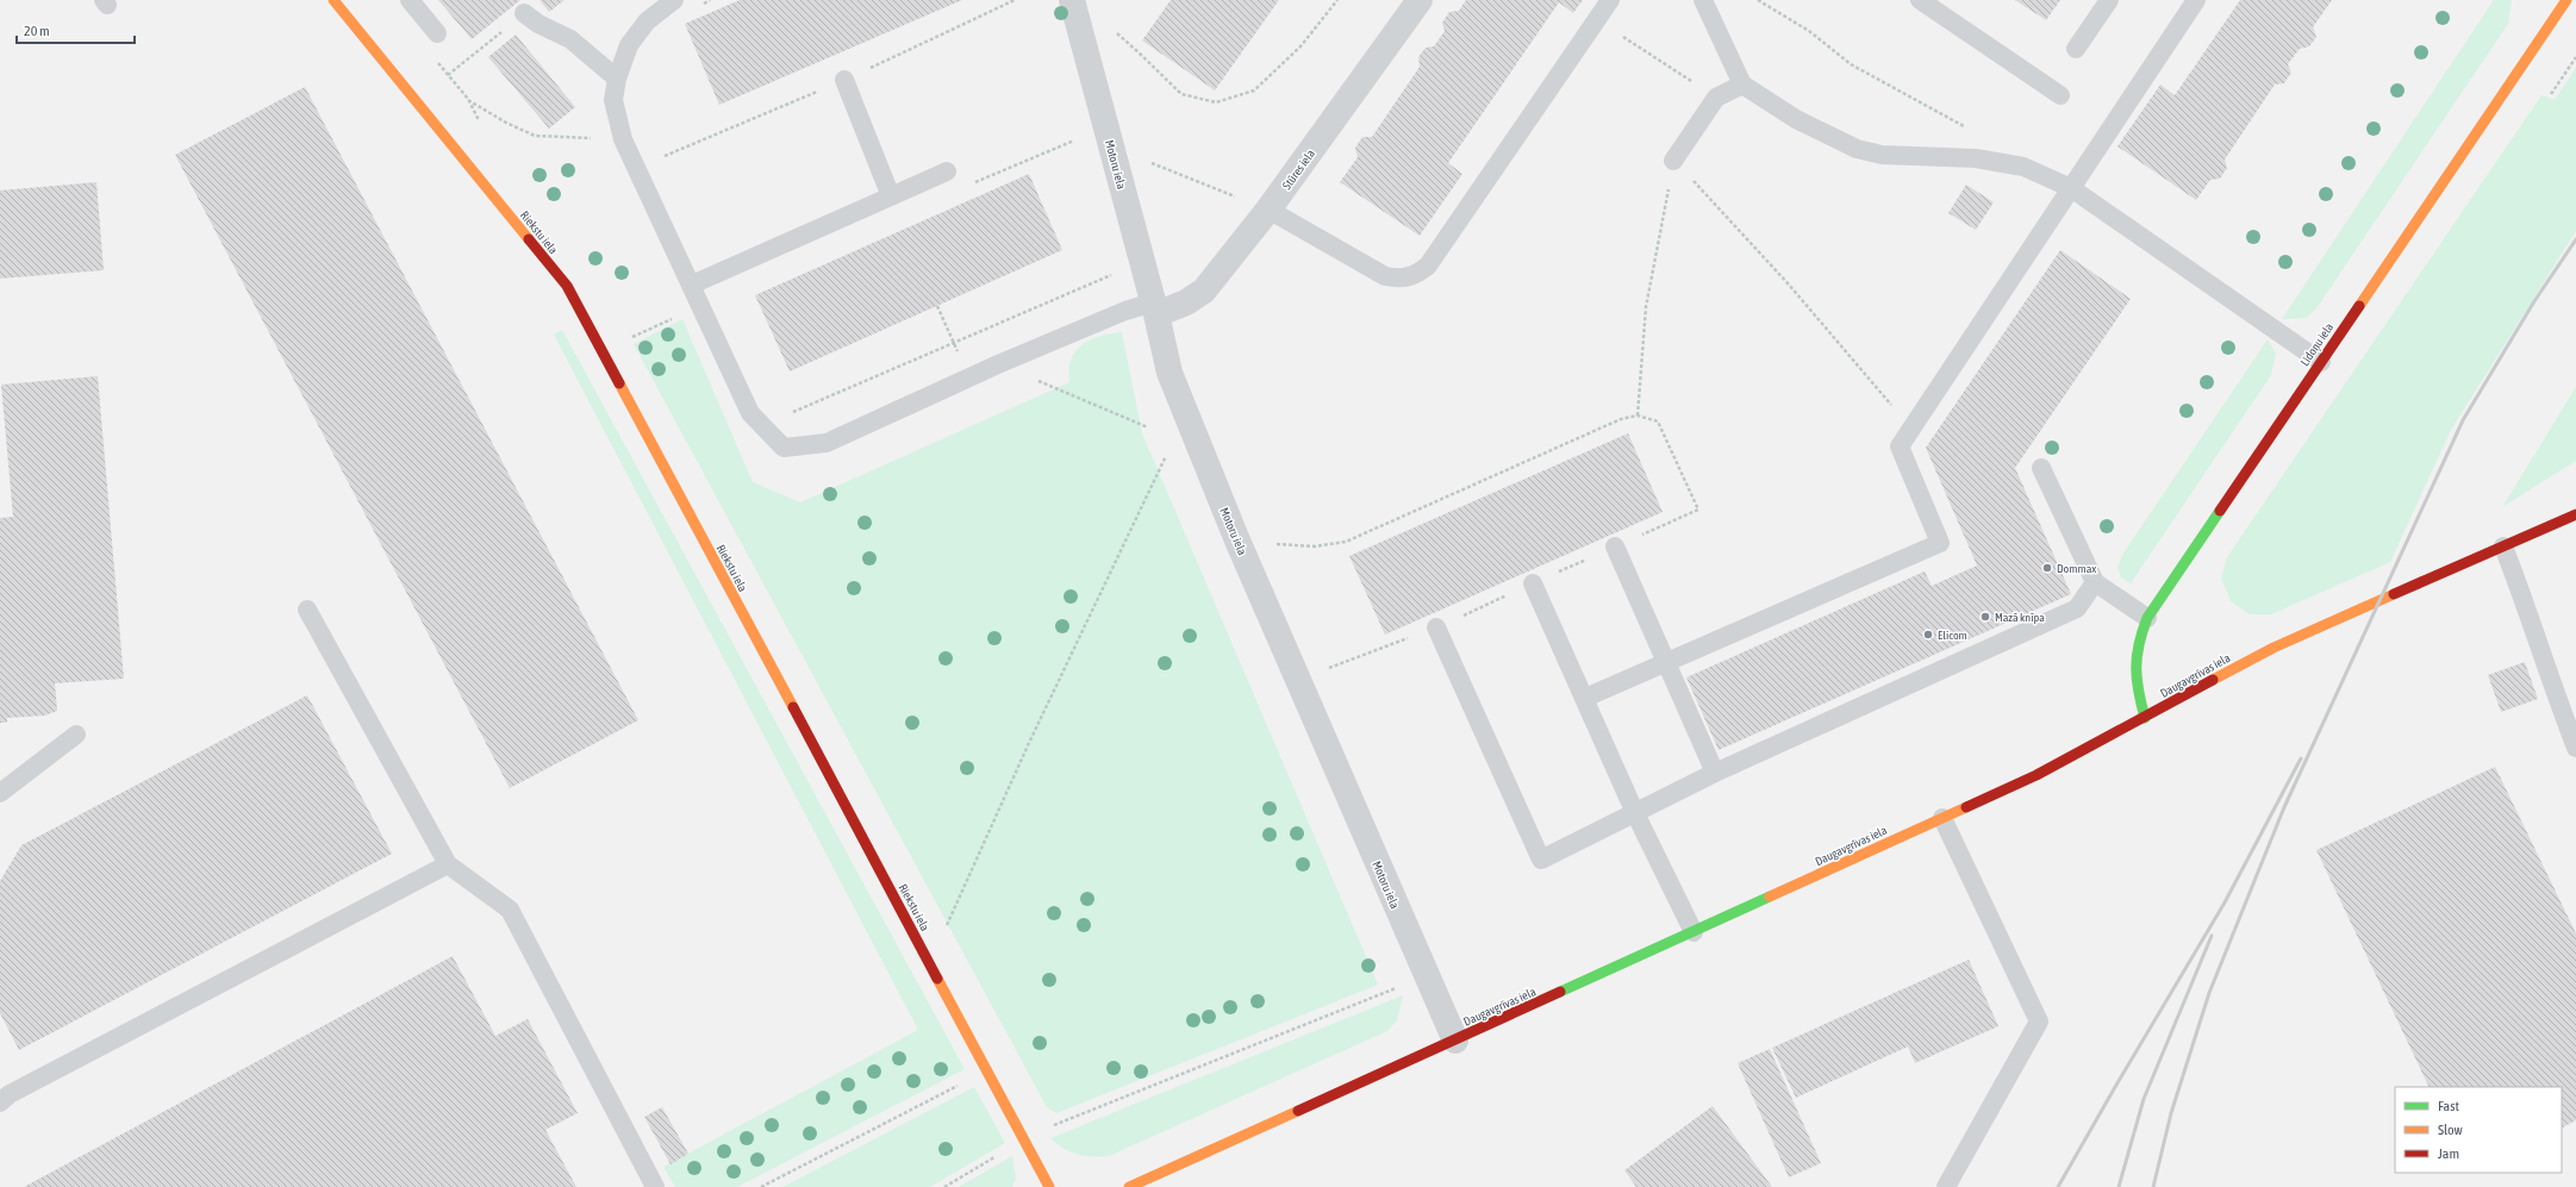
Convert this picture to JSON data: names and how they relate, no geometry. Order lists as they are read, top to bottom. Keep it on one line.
{"streets":{"street":["Motoru iela","Stūres iela","Riekstu iela","Lidoņu iela","Daugavgrīvas iela"]},"crossings":[["Motoru iela","Stūres iela"],["Motoru iela","Daugavgrīvas iela"],["Lidoņu iela","Daugavgrīvas iela"]],"places":["Dommax","Mazā knīpa","Elicom"],"legend":["Fast","Slow","Jam"],"scale_bar":"20 m"}
